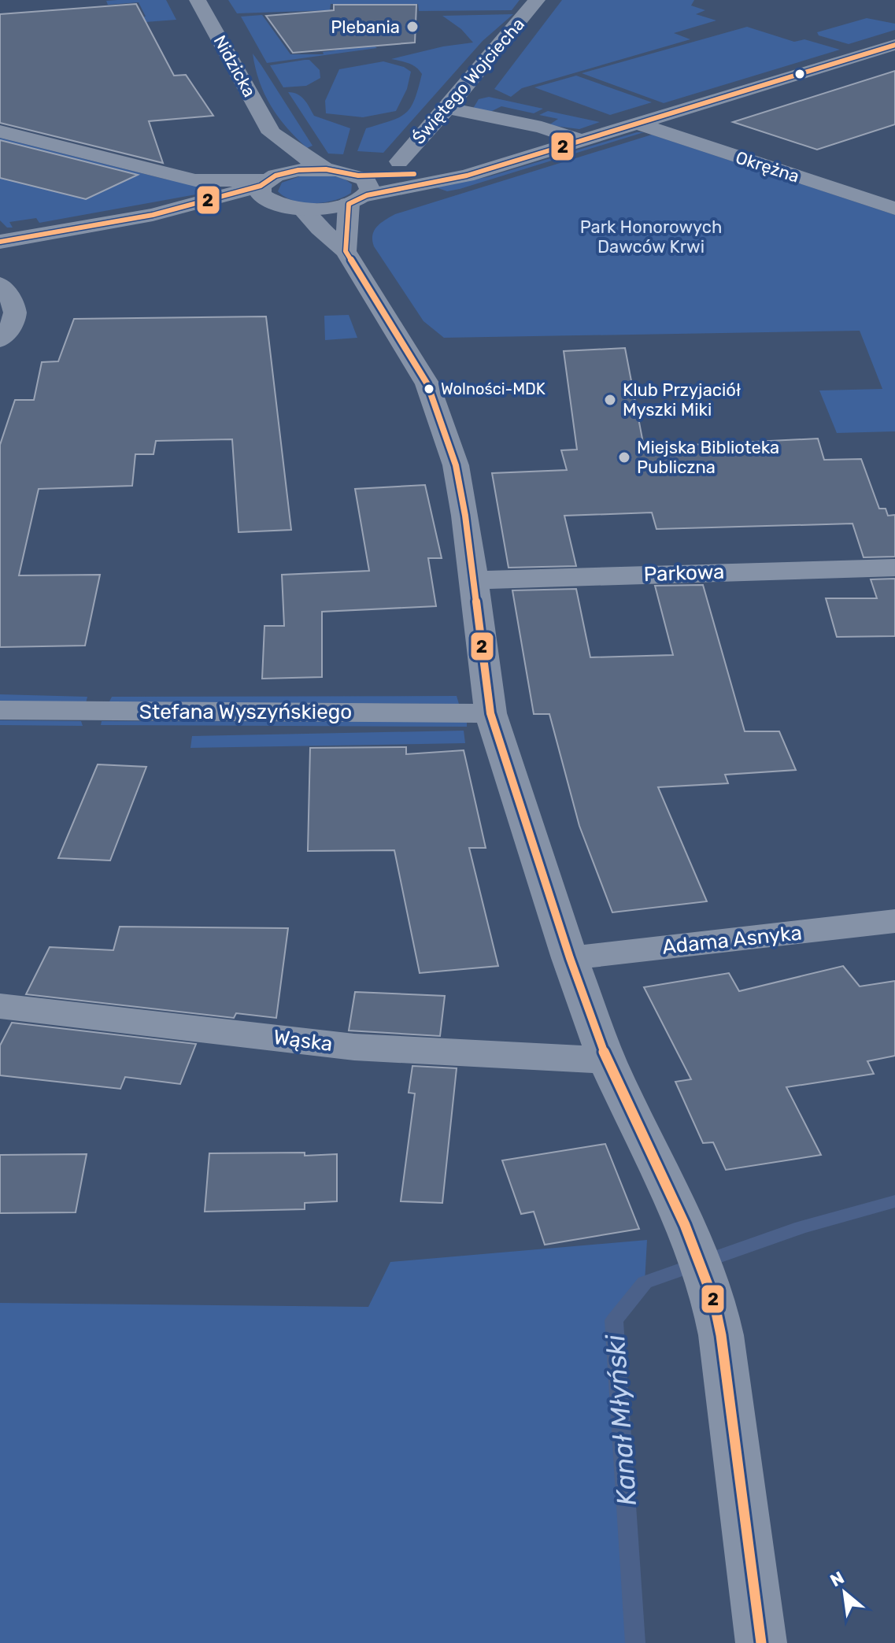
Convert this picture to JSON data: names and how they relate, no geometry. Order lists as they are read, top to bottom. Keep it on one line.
{"streets":{"street":["Nidzicka","Świętego Wojciecha","Okrężna","Parkowa","Stefana Wyszyńskiego","Adama Asnyka","Wąska"]},"water":["Kanał Młyński"],"parks":["Park Honorowych Dawców Krwi"],"places":["Plebania","Wolności-MDK","Klub Przyjaciół Myszki Miki","Miejska Biblioteka Publiczna"],"lines":["transit line 2"],"north":"top left"}
